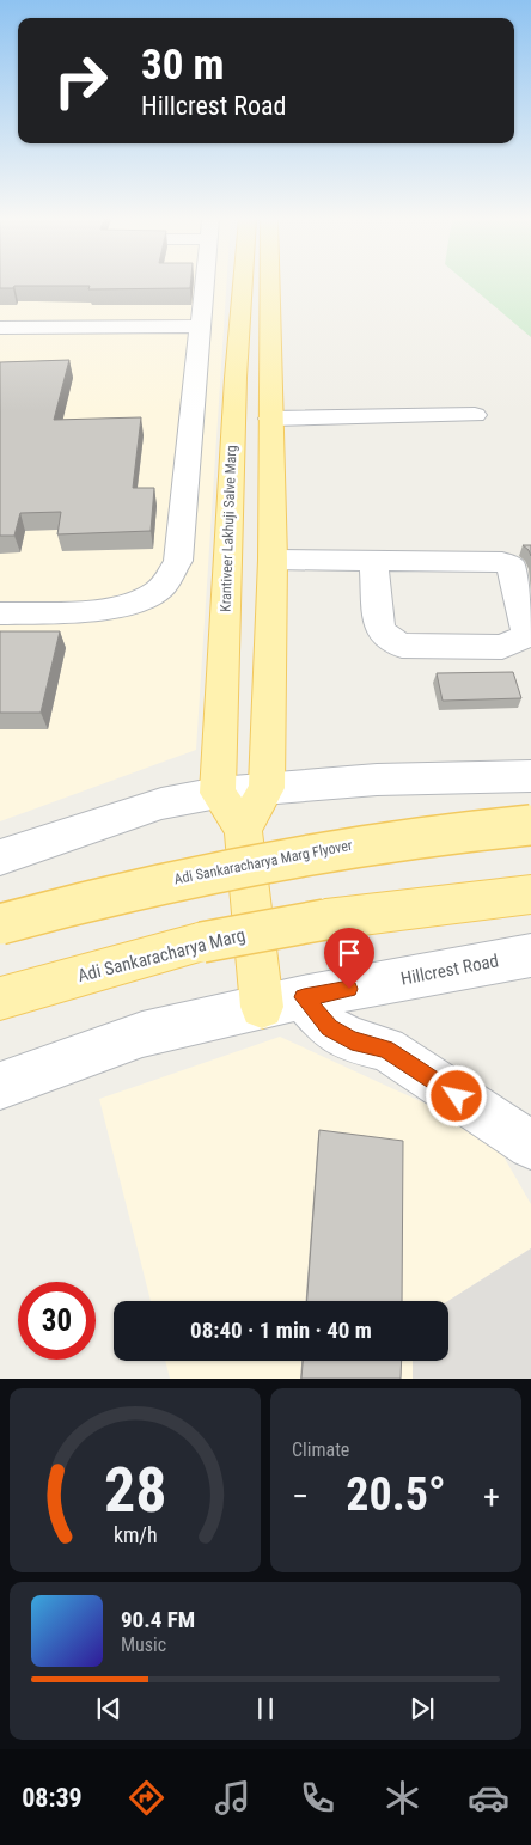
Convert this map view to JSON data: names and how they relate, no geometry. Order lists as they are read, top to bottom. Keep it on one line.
{"streets":{"main road":["Krantiveer Lakhuji Salve Marg","Adi Sankaracharya Marg Flyover","Adi Sankaracharya Marg"],"street":["Hillcrest Road"]},"page":{"turn":["30 m","Hillcrest Road"],"limit":"30","trip":"08:40 · 1 min · 40 m","tile":"Climate","heat":["−","20.5°","+"],"song":["90.4 FM","Music"],"tabs":"08:39","gauge":["28","km/h"]}}
